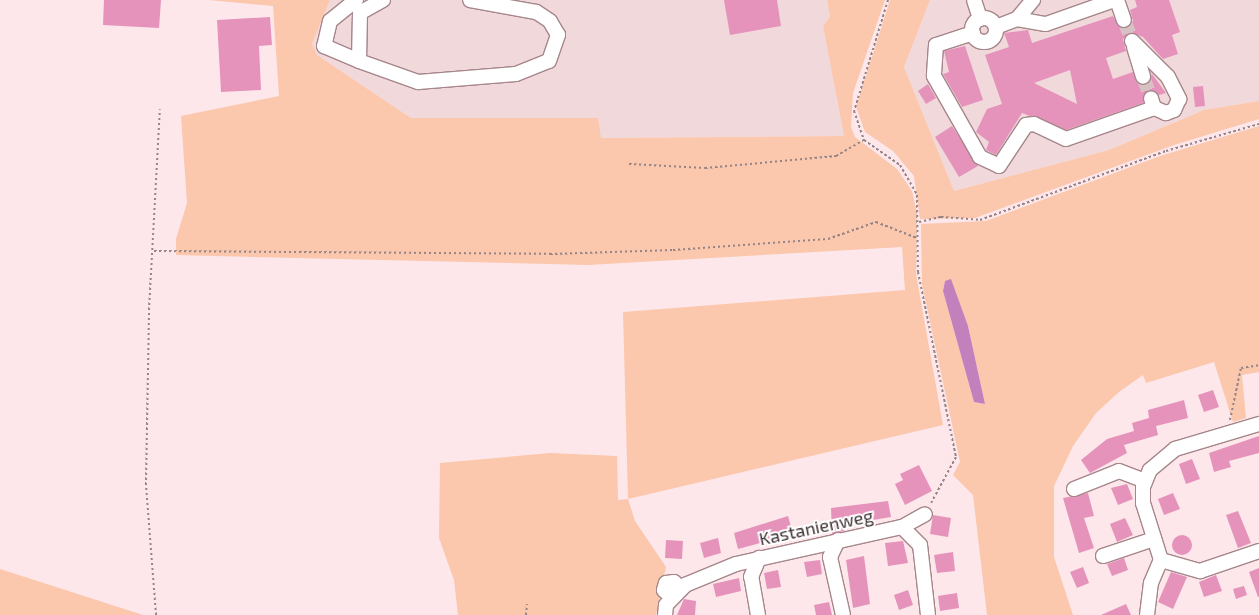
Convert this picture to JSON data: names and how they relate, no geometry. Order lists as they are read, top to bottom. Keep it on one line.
{"streets":{"street":["Kastanienweg"]}}
